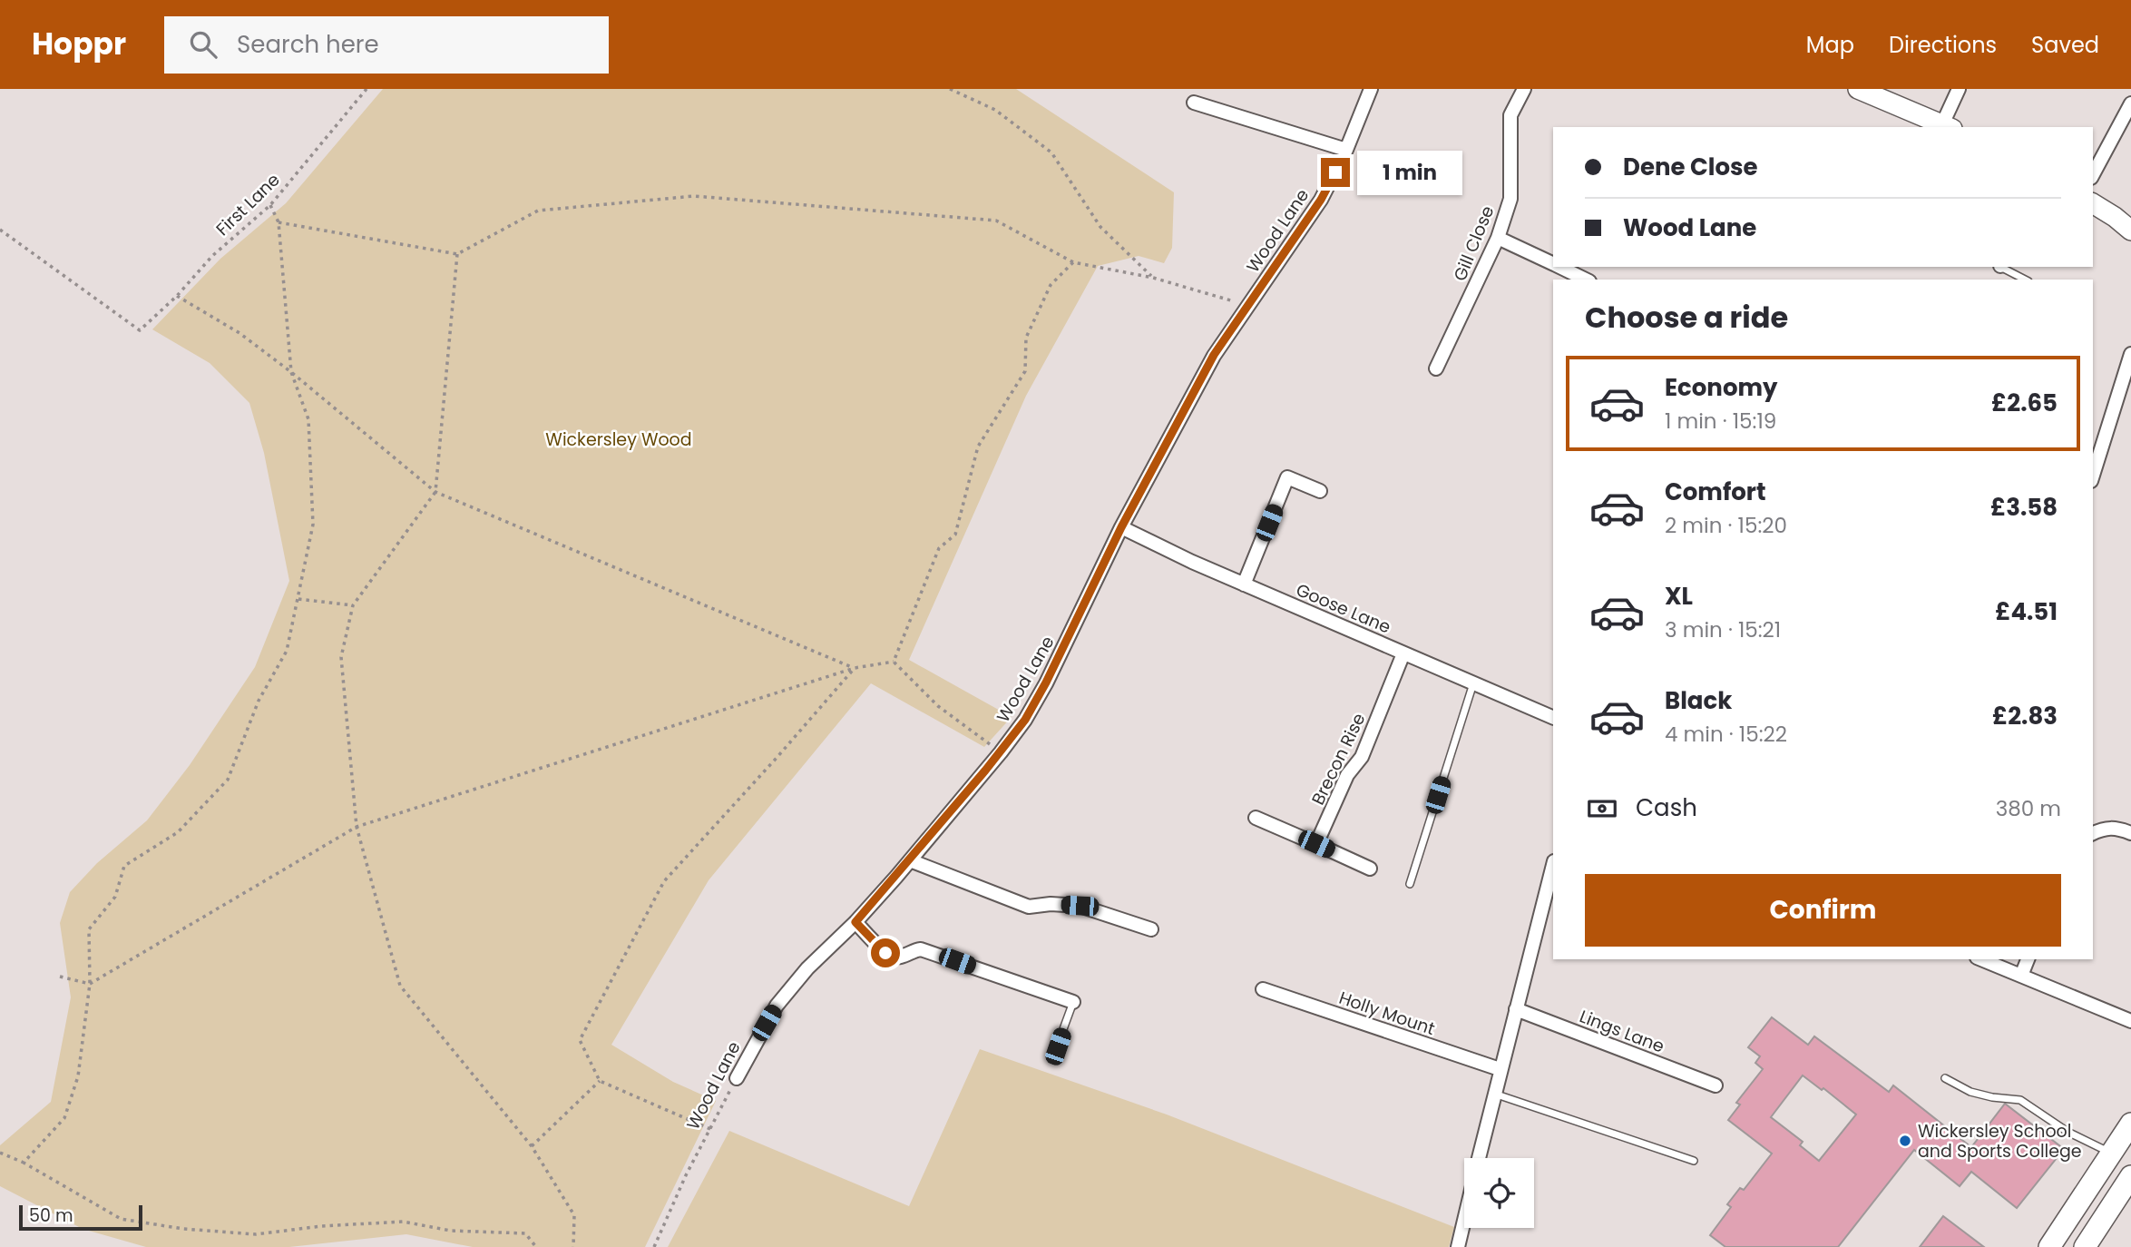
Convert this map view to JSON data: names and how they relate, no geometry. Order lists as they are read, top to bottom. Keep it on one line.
{"streets":{"street":["Wood Lane","Gill Close","Goose Lane","Brecon Rise","Holly Mount","Lings Lane"],"path":["First Lane"]},"crossings":[["Wood Lane","Goose Lane"],["Goose Lane","Brecon Rise"]],"parks":["Wickersley Wood"],"places":["Wickersley School and Sports College"],"scale_bar":"50 m","page":{"header":"Hoppr","search":"Search here","nav":["Map","Directions","Saved"],"banner":["Dene Close","Wood Lane"],"bubble":"1 min","heading":"Choose a ride","list":[{"name":"Economy","note":"1 min · 15:19","value":"£2.65"},{"name":"Comfort","note":"2 min · 15:20","value":"£3.58"},{"name":"XL","note":"3 min · 15:21","value":"£4.51"},{"name":"Black","note":"4 min · 15:22","value":"£2.83"}],"pay":["Cash","380 m"],"buttons":"Confirm","scale":"50 m"}}
